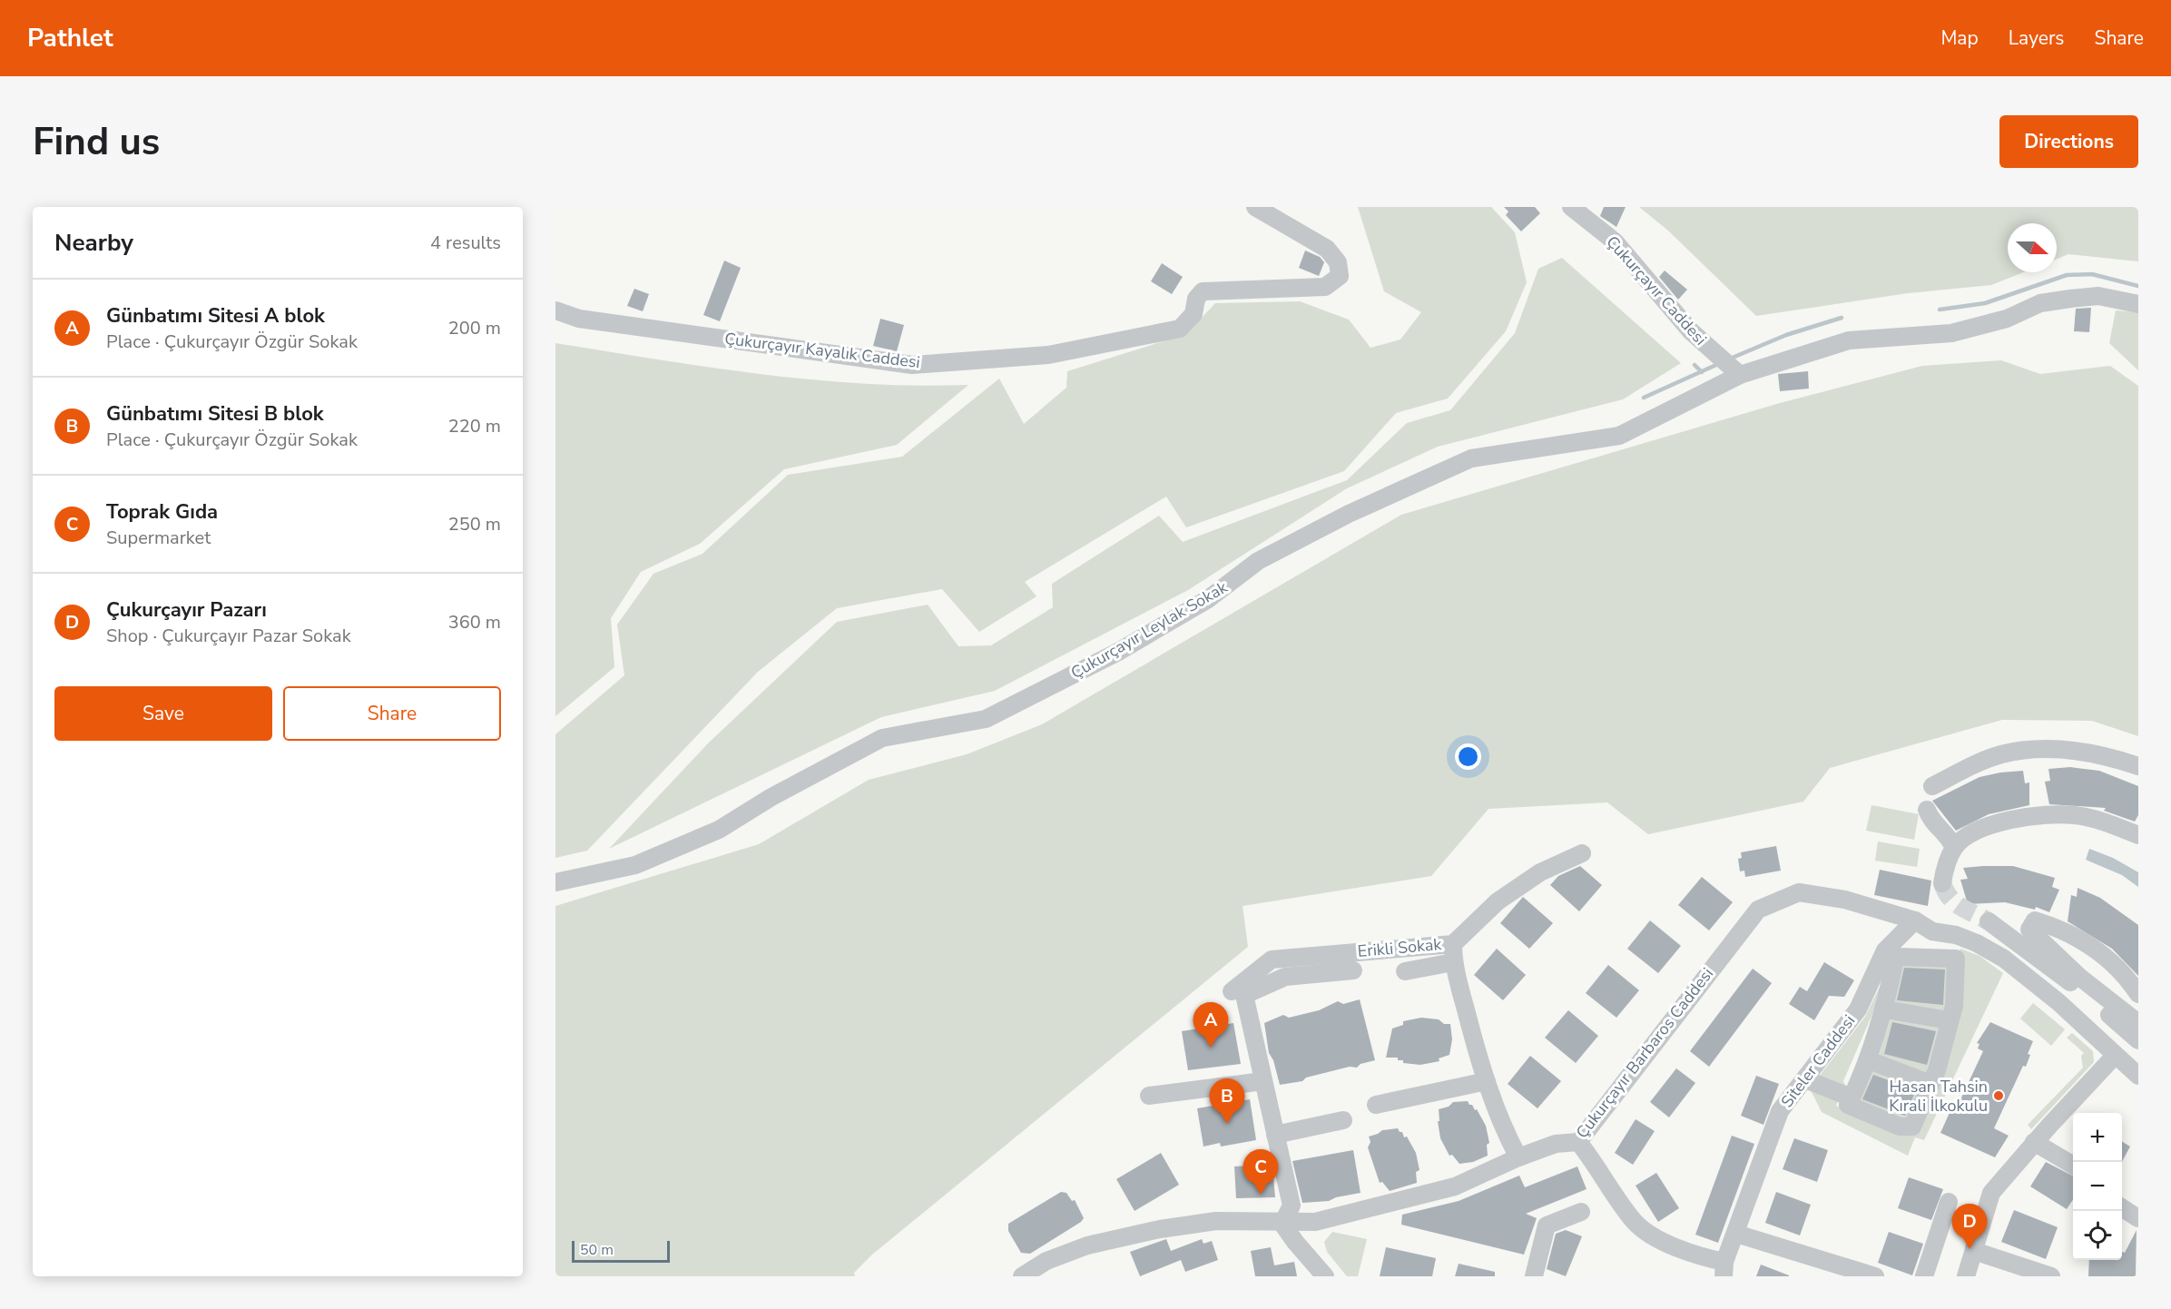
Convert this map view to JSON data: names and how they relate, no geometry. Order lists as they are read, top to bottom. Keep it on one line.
{"streets":{"street":["Çukurçayır Caddesi","Çukurçayır Kayalık Caddesi","Çukurçayır Leylak Sokak","Erikli Sokak","Çukurçayır Barbaros Caddesi","Siteler Caddesi"]},"crossings":[["Çukurçayır Caddesi","Çukurçayır Leylak Sokak"],["Çukurçayır Barbaros Caddesi","Siteler Caddesi"]],"places":["Hasan Tahsin Kırali İlkokulu"],"scale_bar":"50 m","north":"right","page":{"header":"Pathlet","nav":["Map","Layers","Share"],"buttons":["Directions",["Save","Share"]],"title":"Find us","heading":["Nearby","4 results"],"list":[{"mark":"A","name":"Günbatımı Sitesi A blok","note":"Place · Çukurçayır Özgür Sokak","value":"200 m"},{"mark":"B","name":"Günbatımı Sitesi B blok","note":"Place · Çukurçayır Özgür Sokak","value":"220 m"},{"mark":"C","name":"Toprak Gıda","note":"Supermarket","value":"250 m"},{"mark":"D","name":"Çukurçayır Pazarı","note":"Shop · Çukurçayır Pazar Sokak","value":"360 m"}],"pins":["A","B","C","D"],"map_buttons":["+","−"],"scale":"50 m"}}
